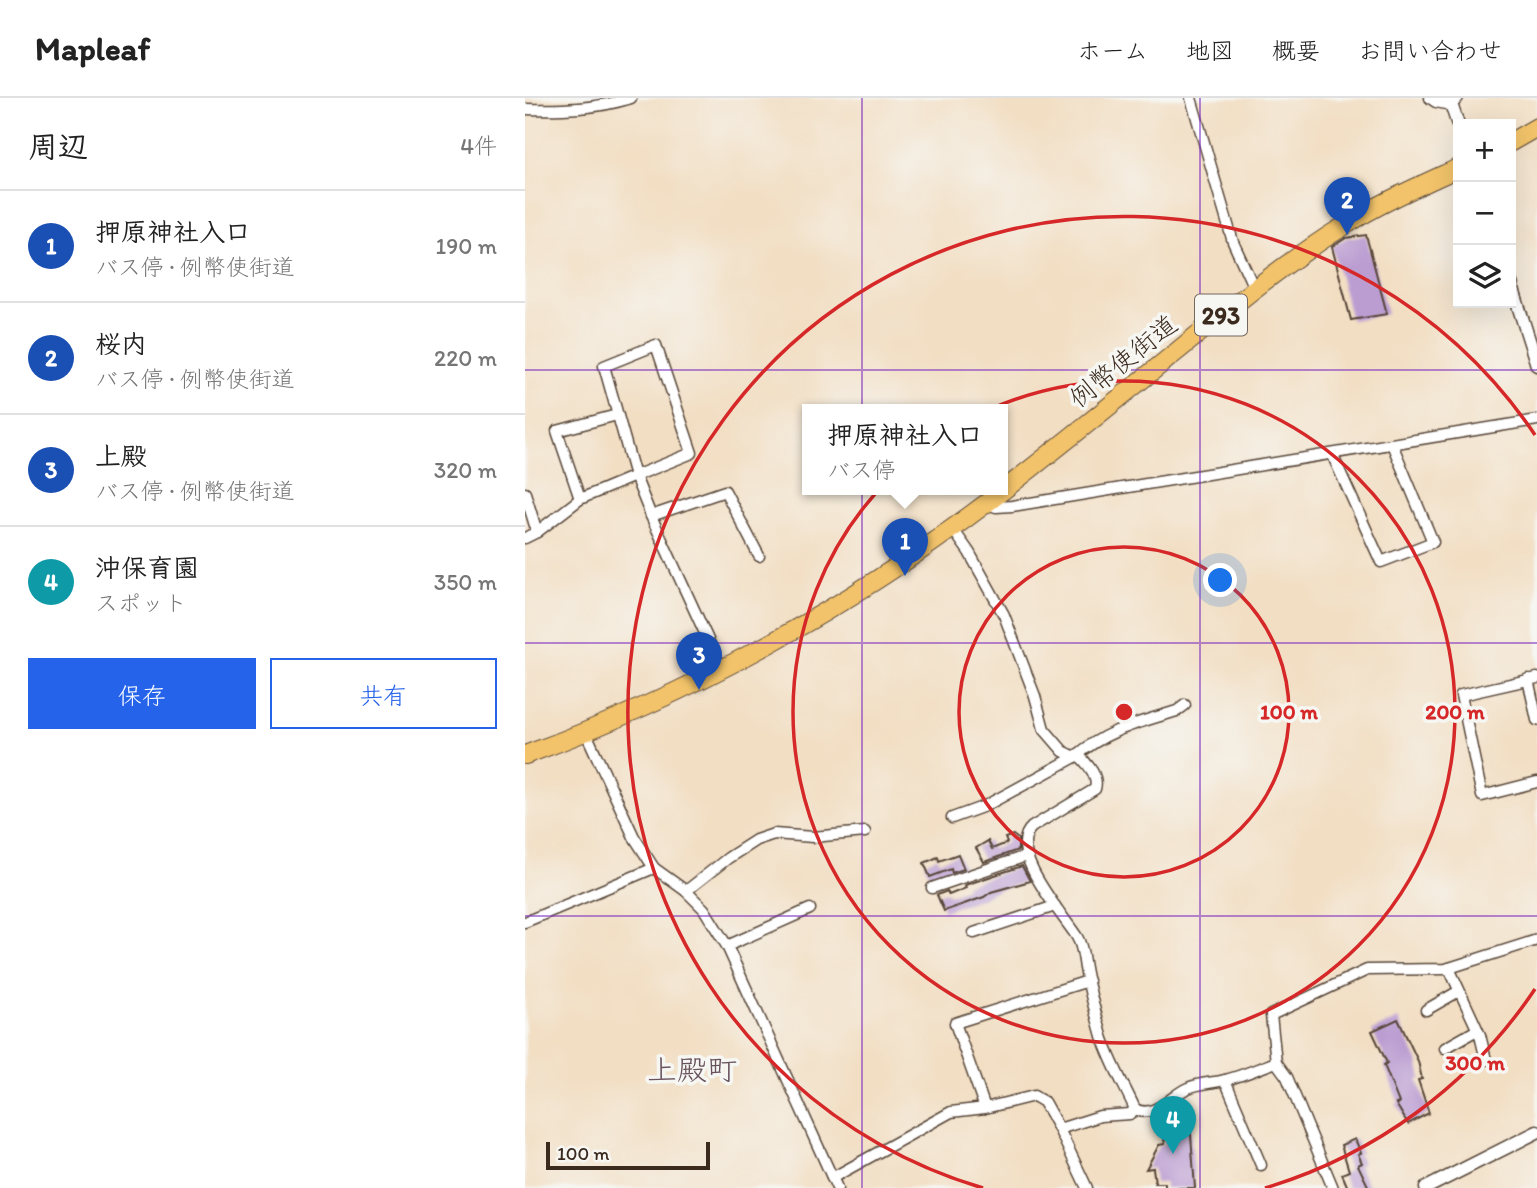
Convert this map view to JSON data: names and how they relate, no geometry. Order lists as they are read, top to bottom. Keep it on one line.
{"streets":{"highway":["293","例幣使街道"]},"districts":["上殿町"],"scale_bar":"100 m","page":{"header":"Mapleaf","nav":["ホーム","地図","概要","お問い合わせ"],"heading":["周辺","4件"],"map_buttons":["+","−"],"pins":["2","1","3","4"],"list":[{"mark":"1","name":"押原神社入口","note":"バス停 · 例幣使街道","value":"190 m"},{"mark":"2","name":"桜内","note":"バス停 · 例幣使街道","value":"220 m"},{"mark":"3","name":"上殿","note":"バス停 · 例幣使街道","value":"320 m"},{"mark":"4","name":"沖保育園","note":"スポット","value":"350 m"}],"popup":["押原神社入口","バス停"],"buttons":["保存","共有"],"scale":"100 m"},"rings":["100 m","200 m","300 m"]}
